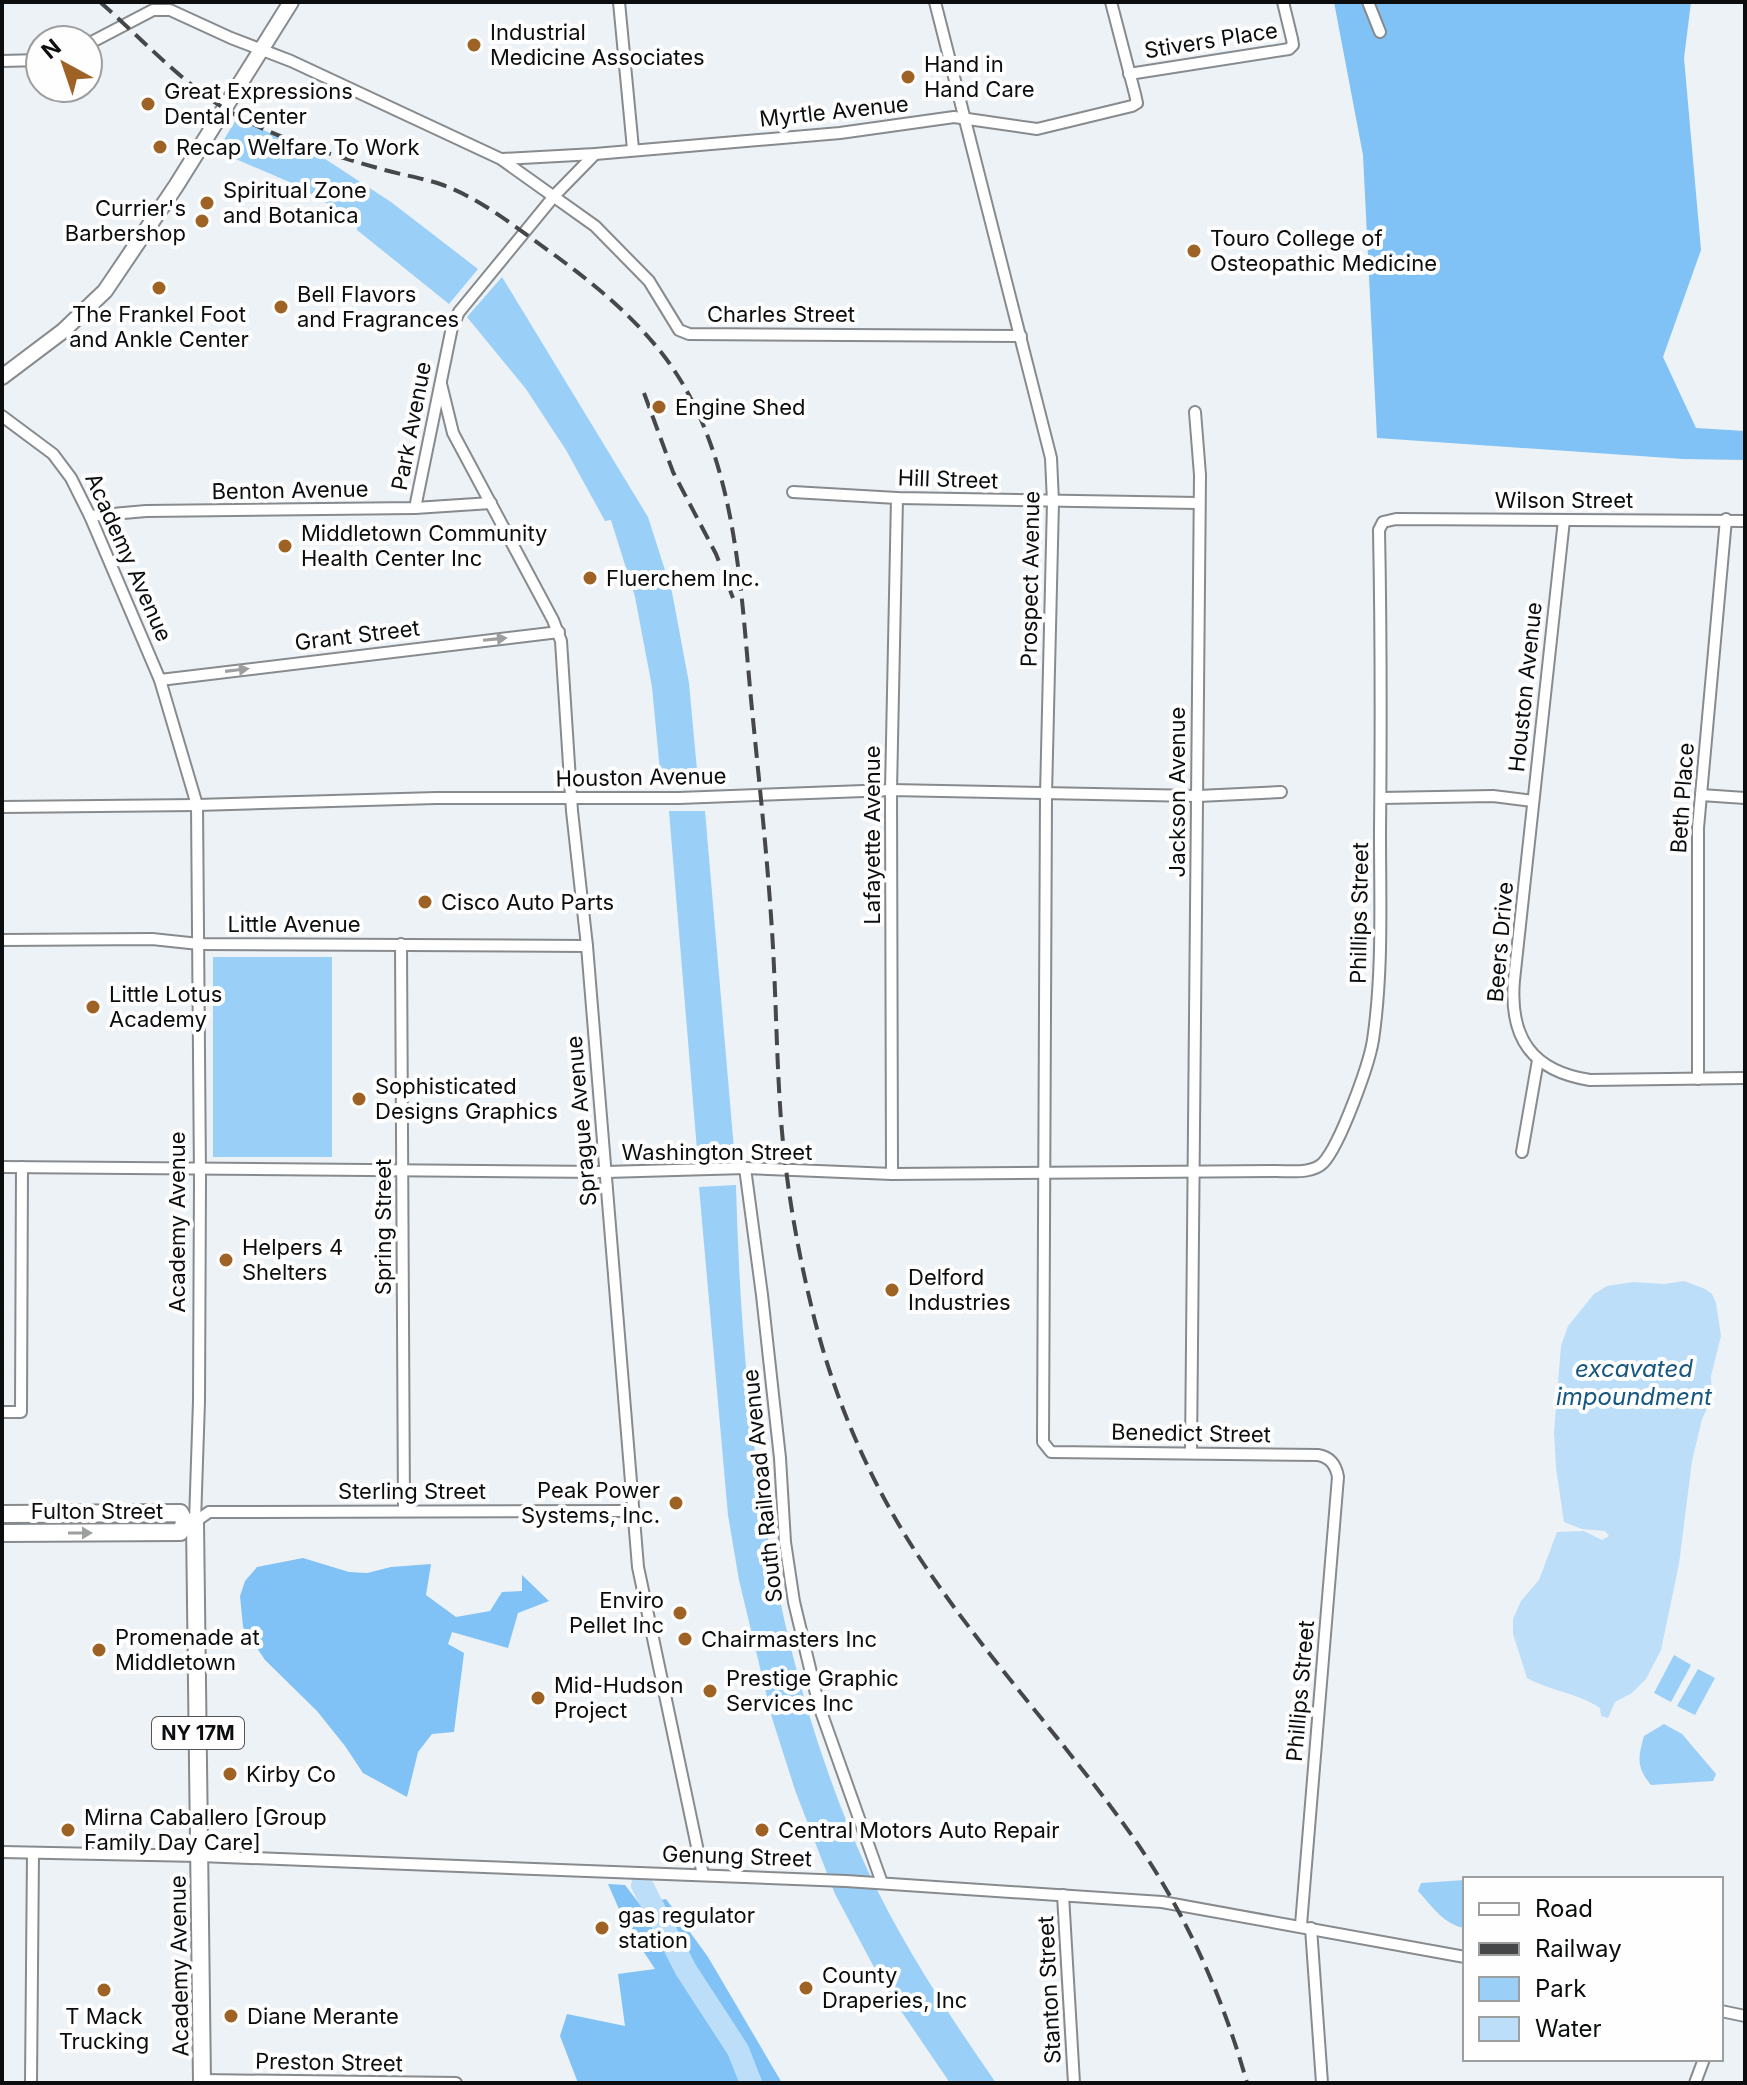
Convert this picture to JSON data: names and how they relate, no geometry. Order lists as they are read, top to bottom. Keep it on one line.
{"streets":{"main road":["Academy Avenue","Fulton Street","NY 17M"],"street":["Stivers Place","Myrtle Avenue","Charles Street","Park Avenue","Hill Street","Benton Avenue","Wilson Street","Prospect Avenue","Grant Street","Houston Avenue","Jackson Avenue","Beth Place","Lafayette Avenue","Phillips Street","Little Avenue","Beers Drive","Sprague Avenue","Washington Street","Spring Street","Benedict Street","South Railroad Avenue","Sterling Street","Genung Street","Stanton Street","Preston Street"]},"crossings":[["Stivers Place","Myrtle Avenue"],["Myrtle Avenue","Prospect Avenue"],["Charles Street","Park Avenue"],["Charles Street","Prospect Avenue"],["Park Avenue","Benton Avenue"],["Park Avenue","Sprague Avenue"],["Hill Street","Prospect Avenue"],["Hill Street","Jackson Avenue"],["Hill Street","Lafayette Avenue"],["Benton Avenue","Academy Avenue"],["Benton Avenue","Sprague Avenue"],["Wilson Street","Houston Avenue"],["Wilson Street","Beth Place"],["Wilson Street","Phillips Street"],["Academy Avenue","Grant Street"],["Academy Avenue","Houston Avenue"],["Academy Avenue","Little Avenue"],["Academy Avenue","Washington Street"],["Academy Avenue","Sterling Street"],["Academy Avenue","Fulton Street"],["Academy Avenue","Genung Street"],["Academy Avenue","Preston Street"],["Prospect Avenue","Houston Avenue"],["Prospect Avenue","Washington Street"],["Prospect Avenue","Benedict Street"],["Grant Street","Sprague Avenue"],["Houston Avenue","Jackson Avenue"],["Houston Avenue","Lafayette Avenue"],["Houston Avenue","Phillips Street"],["Houston Avenue","Beers Drive"],["Houston Avenue","Sprague Avenue"],["Jackson Avenue","Phillips Street"],["Jackson Avenue","Washington Street"],["Jackson Avenue","Benedict Street"],["Lafayette Avenue","Washington Street"],["Phillips Street","Washington Street"],["Phillips Street","Benedict Street"],["Phillips Street","Genung Street"],["Little Avenue","Sprague Avenue"],["Little Avenue","Spring Street"],["Sprague Avenue","Washington Street"],["Sprague Avenue","Sterling Street"],["Sprague Avenue","Genung Street"],["Washington Street","Spring Street"],["Washington Street","South Railroad Avenue"],["Spring Street","Sterling Street"],["South Railroad Avenue","Genung Street"],["Sterling Street","Fulton Street"],["Genung Street","Stanton Street"]],"one_way":["Grant Street"],"water":["excavated impoundment"],"places":["Industrial Medicine Associates","Hand in Hand Care","Great Expressions Dental Center","Recap Welfare To Work","Spiritual Zone and Botanica","Currier's Barbershop","Touro College of Osteopathic Medicine","The Frankel Foot and Ankle Center","Bell Flavors and Fragrances","Engine Shed","Middletown Community Health Center Inc","Fluerchem Inc.","Cisco Auto Parts","Little Lotus Academy","Sophisticated Designs Graphics","Helpers 4 Shelters","Delford Industries","Peak Power Systems, Inc.","Enviro Pellet Inc","Chairmasters Inc","Promenade at Middletown","Prestige Graphic Services Inc","Mid-Hudson Project","Kirby Co","Mirna Caballero [Group Family Day Care]","Central Motors Auto Repair","gas regulator station","County Draperies, Inc","T Mack Trucking","Diane Merante"],"legend":["Road","Railway","Park","Water"],"north":"top left"}
